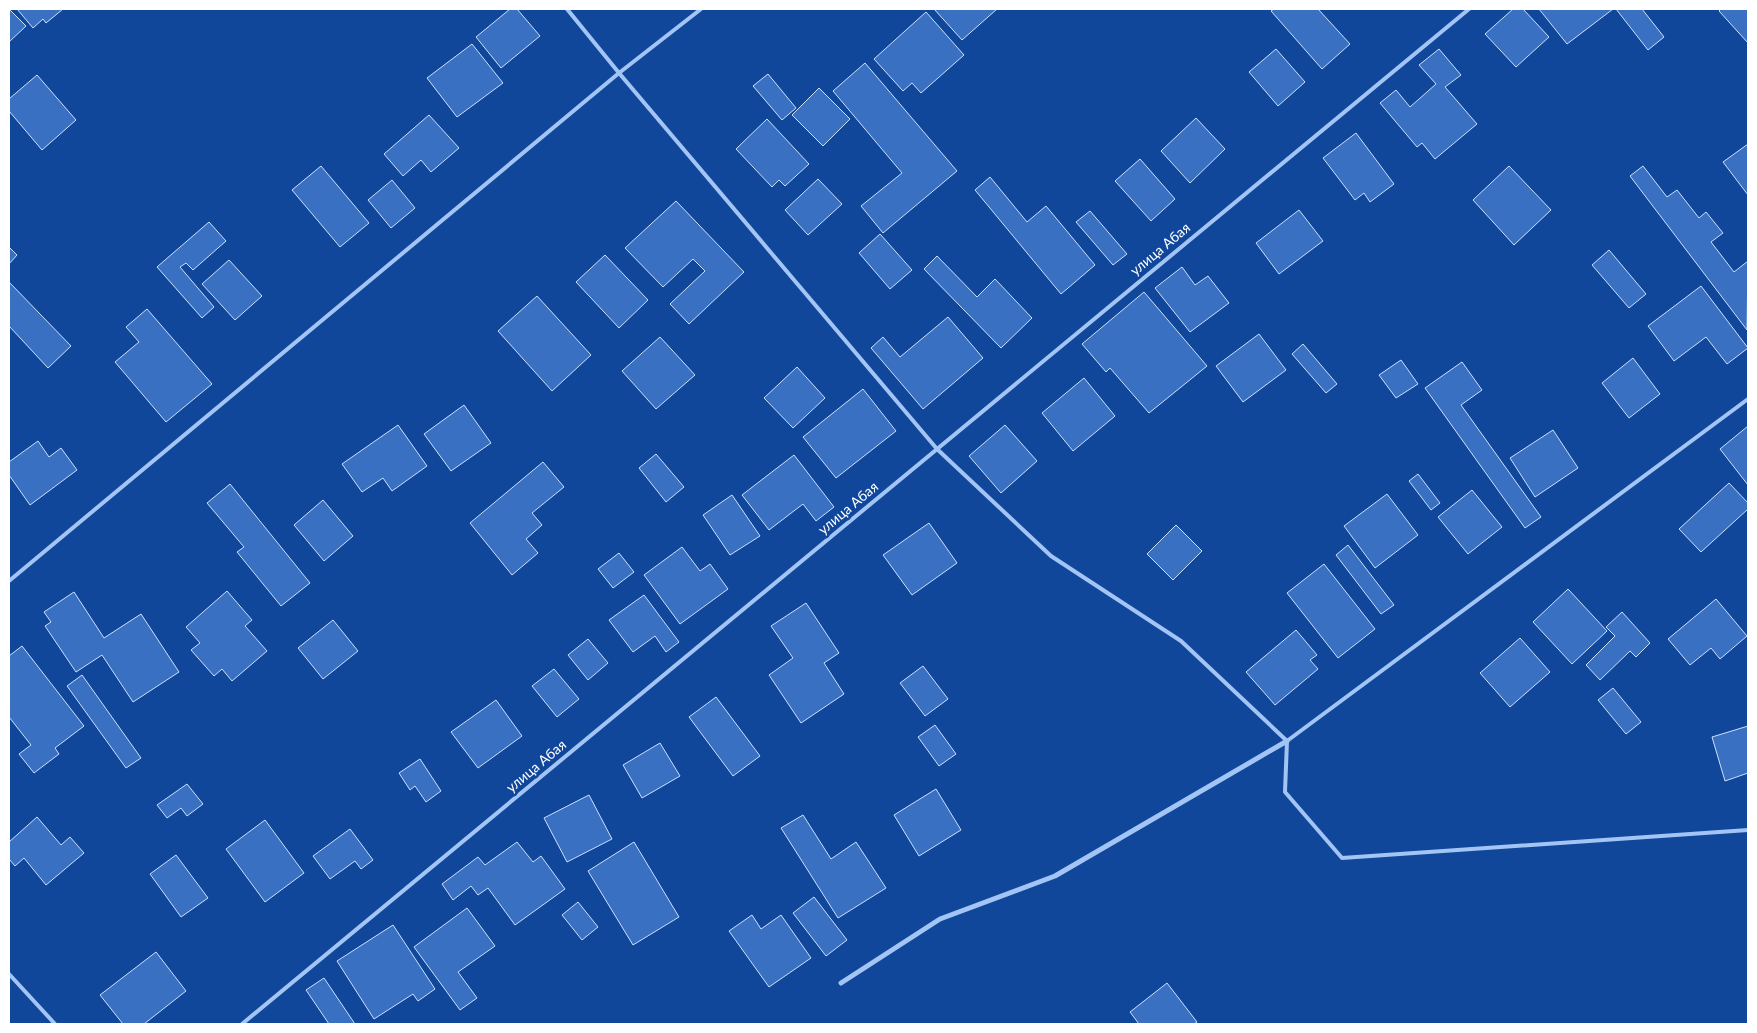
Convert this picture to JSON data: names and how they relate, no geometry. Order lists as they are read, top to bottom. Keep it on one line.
{"streets":{"lane":["улица Абая"]}}
